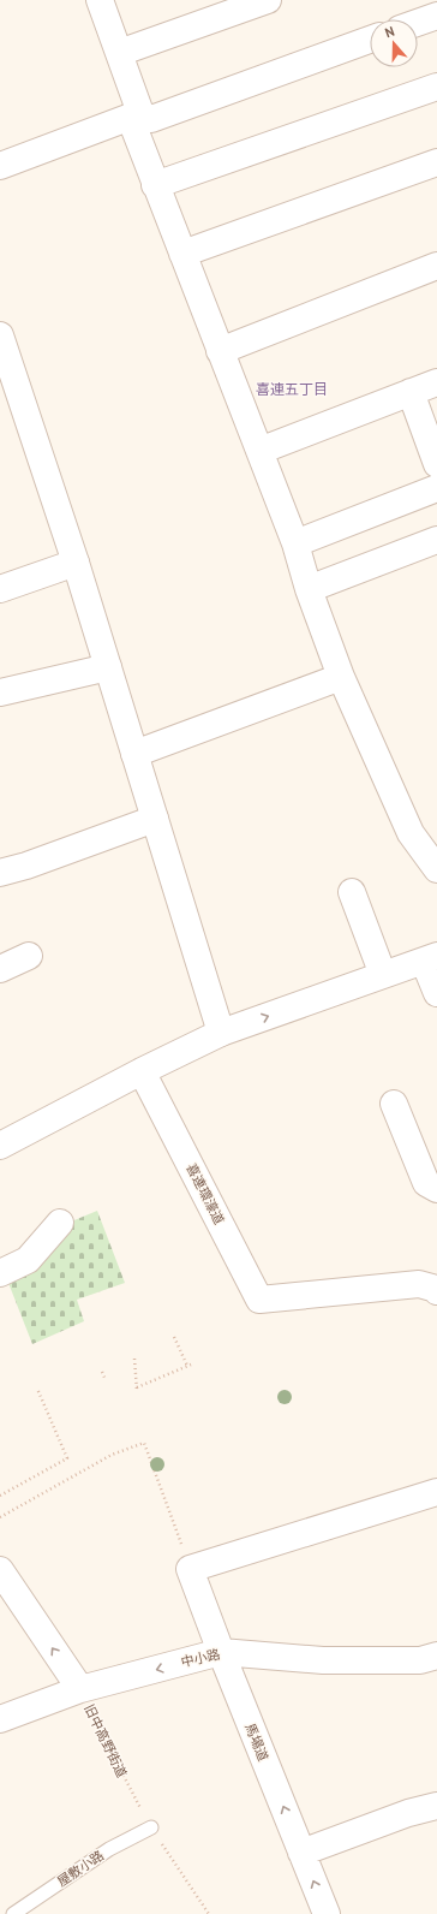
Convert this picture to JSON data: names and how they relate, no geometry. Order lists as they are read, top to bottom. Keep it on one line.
{"streets":{"street":["喜連環濠道","中小路","旧中高野街道","馬場道"],"lane":["屋敷小路"]},"crossings":[["中小路","旧中高野街道"],["中小路","馬場道"],["旧中高野街道","屋敷小路"]],"one_way":["旧中高野街道","馬場道"],"districts":["喜連五丁目"],"north":"top"}
